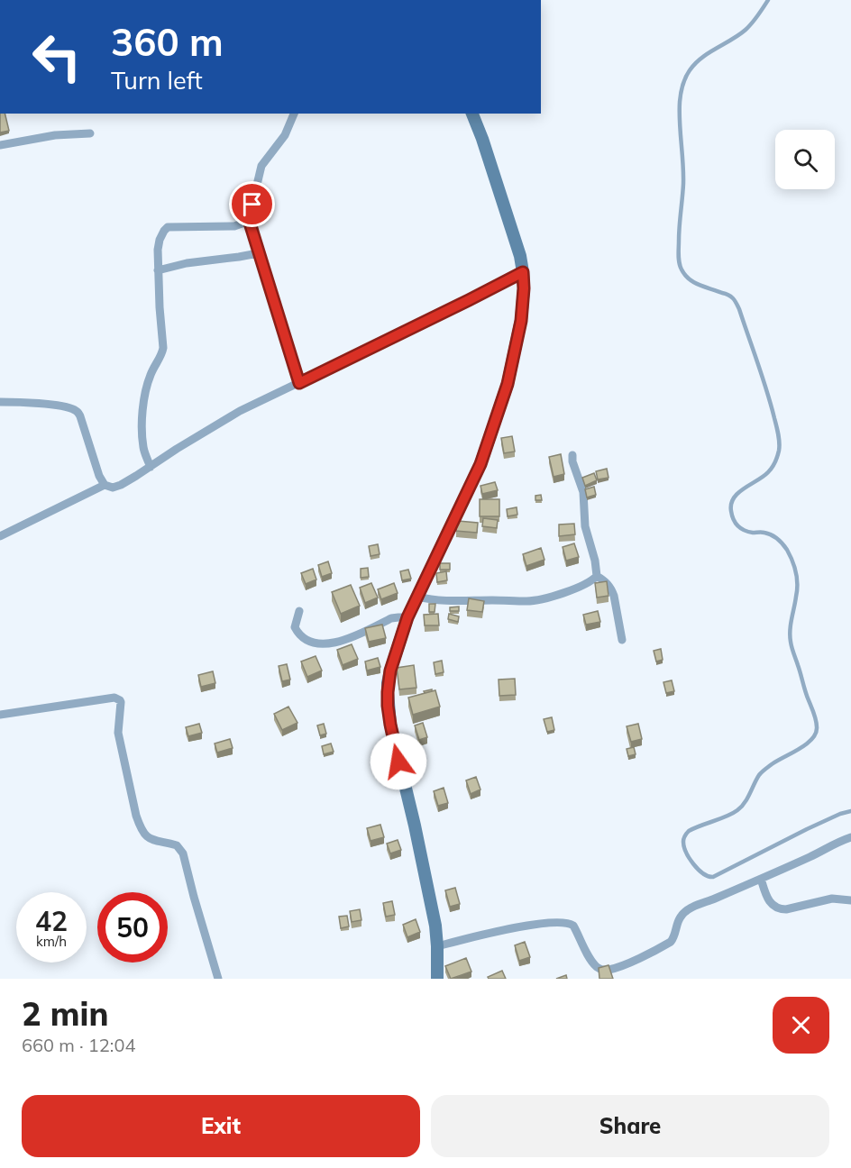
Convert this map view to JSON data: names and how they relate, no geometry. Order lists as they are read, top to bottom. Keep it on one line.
{"page":{"turn":["360 m","Turn left"],"speed":"42 km/h","limit":"50","heading":["2 min","660 m · 12:04"],"buttons":["Exit","Share"]}}
